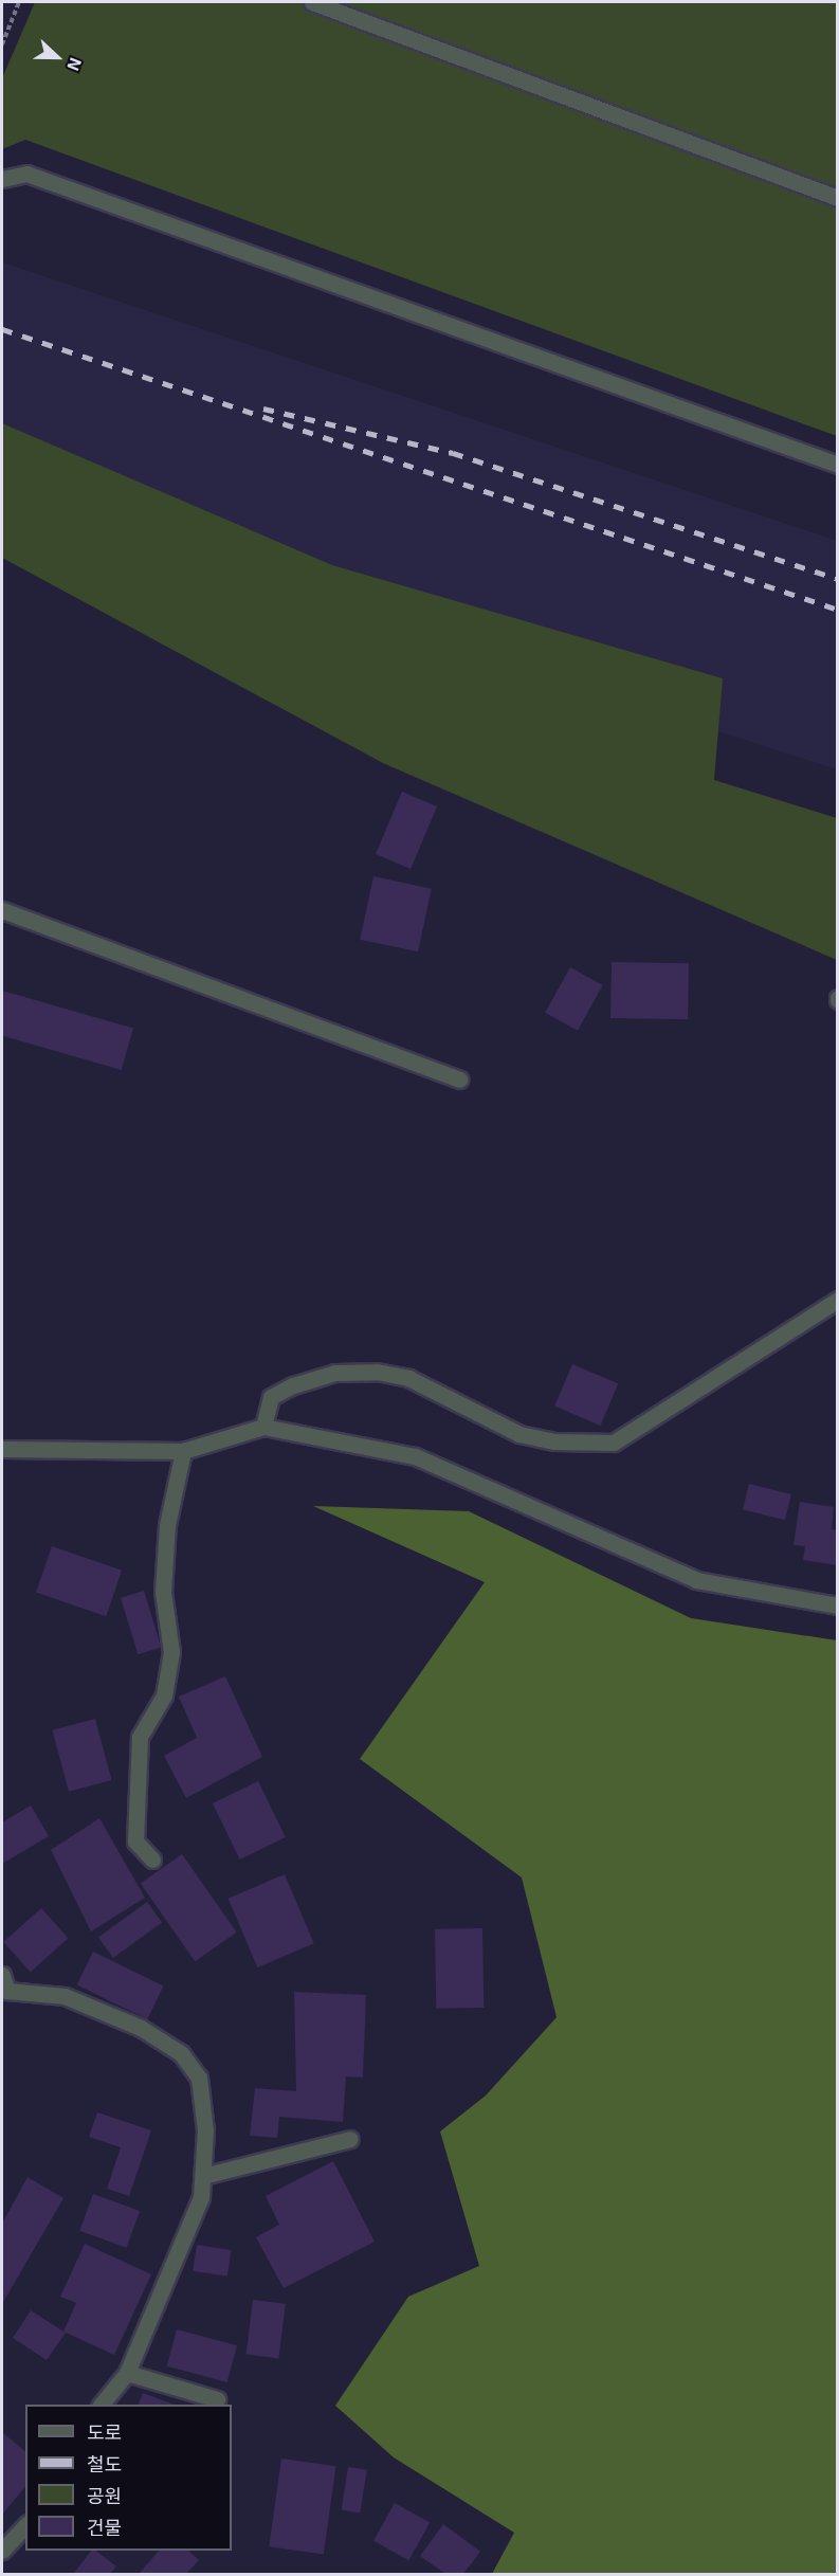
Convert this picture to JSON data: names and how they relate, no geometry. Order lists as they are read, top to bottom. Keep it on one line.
{"legend":["도로","철도","공원","건물"],"north":"right"}
